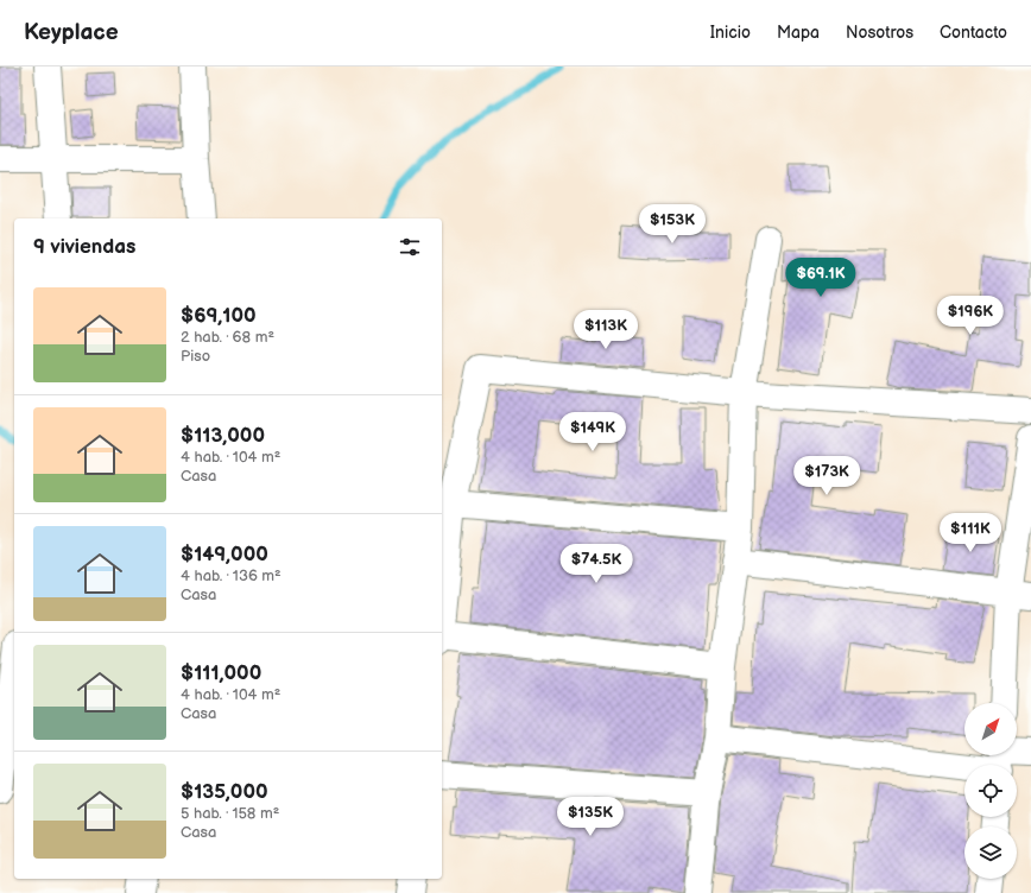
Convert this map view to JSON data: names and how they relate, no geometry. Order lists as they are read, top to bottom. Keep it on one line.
{"north":"top right","page":{"header":"Keyplace","nav":["Inicio","Mapa","Nosotros","Contacto"],"price":["$153K","$69.1K","$196K","$113K","$149K","$173K","$111K","$74.5K","$135K"],"heading":"9 viviendas","list":[{"name":"$69,100","note":"2 hab. · 68 m² · Piso"},{"name":"$113,000","note":"4 hab. · 104 m² · Casa"},{"name":"$149,000","note":"4 hab. · 136 m² · Casa"},{"name":"$111,000","note":"4 hab. · 104 m² · Casa"},{"name":"$135,000","note":"5 hab. · 158 m² · Casa"}]}}
